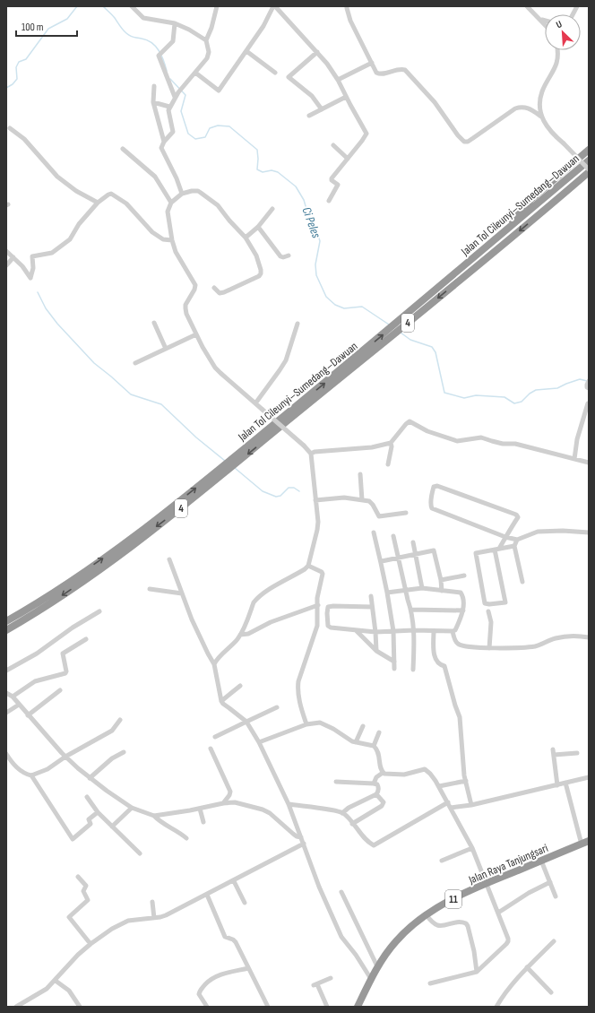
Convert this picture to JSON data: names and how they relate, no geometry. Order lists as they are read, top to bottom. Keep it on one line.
{"streets":{"highway":["Jalan Tol Cileunyi–Sumedang–Dawuan","4","Jalan Raya Tanjungsari","11"]},"water":["Ci Peles"],"scale_bar":"100 m","north":"top left"}
